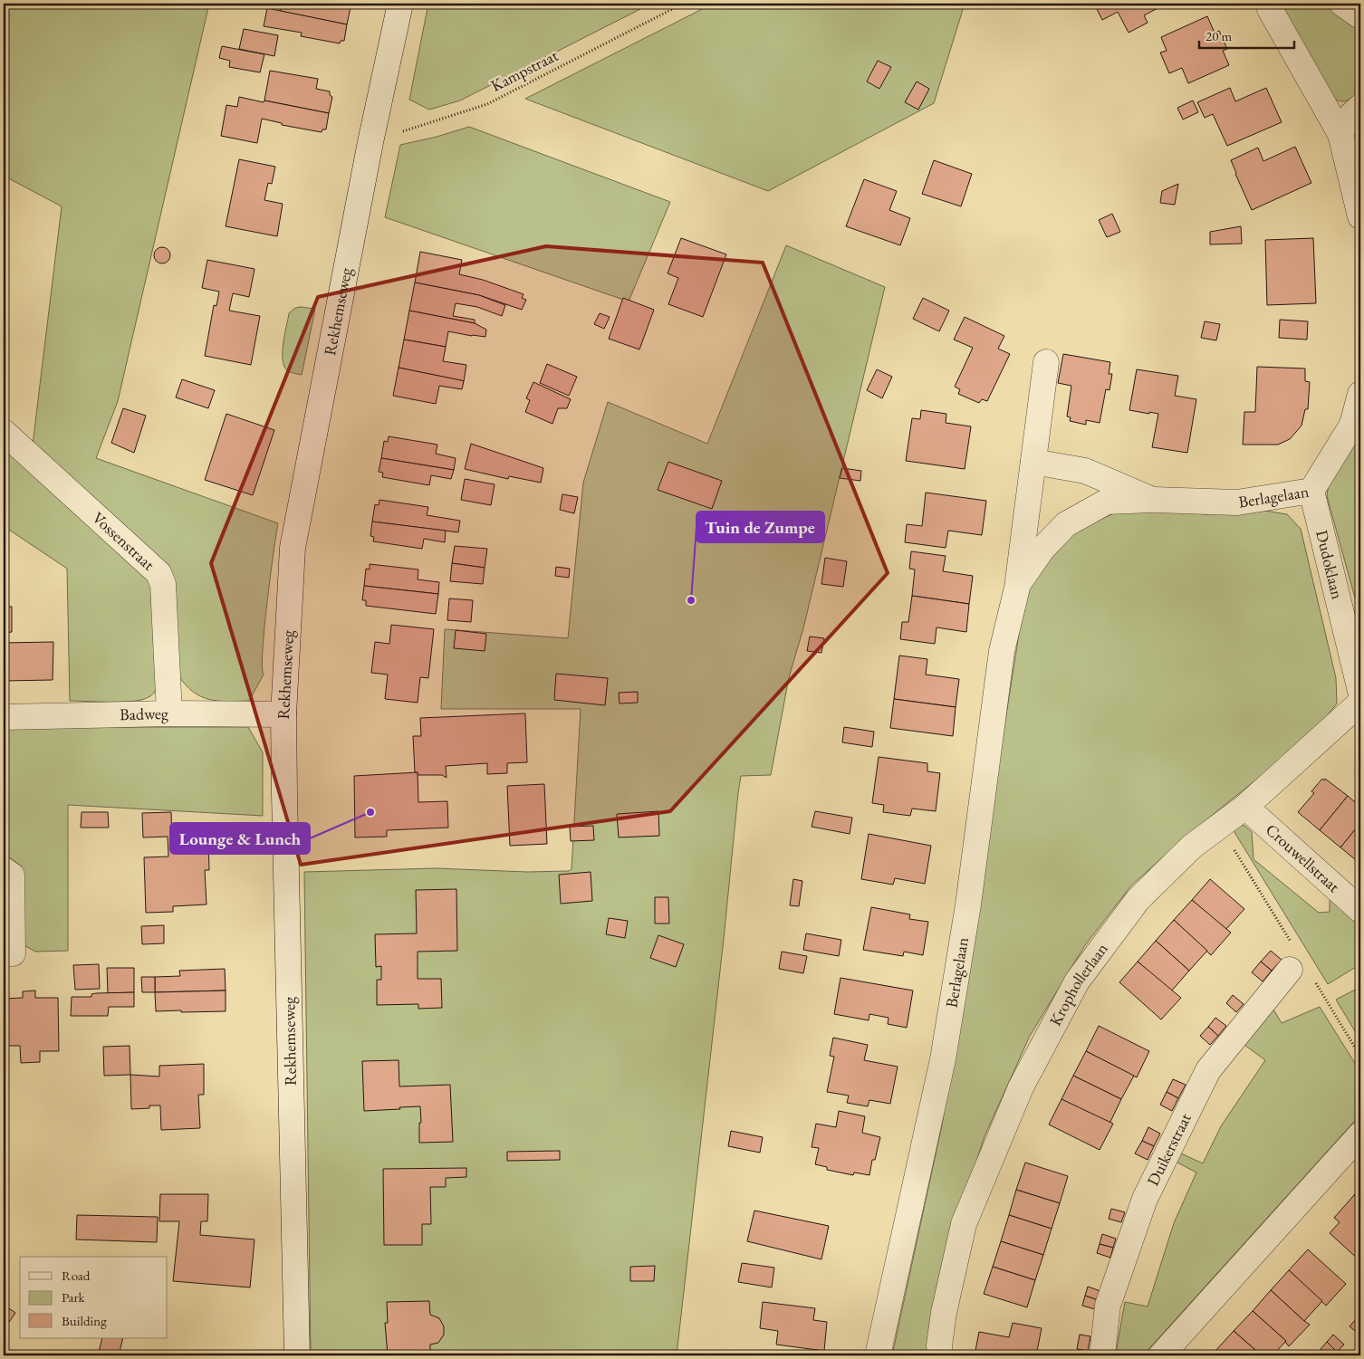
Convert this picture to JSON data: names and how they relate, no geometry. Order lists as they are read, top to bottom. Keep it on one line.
{"streets":{"street":["Rekhemseweg","Berlagelaan","Vossenstraat","Dudoklaan","Badweg","Crouwellstraat","Krophollerlaan","Duikerstraat"],"path":["Kampstraat"]},"crossings":[["Kampstraat","Rekhemseweg"],["Rekhemseweg","Badweg"],["Berlagelaan","Dudoklaan"],["Vossenstraat","Badweg"],["Crouwellstraat","Krophollerlaan"]],"places":["Tuin de Zumpe","Lounge & Lunch"],"legend":["Road","Park","Building"],"scale_bar":"20 m"}
